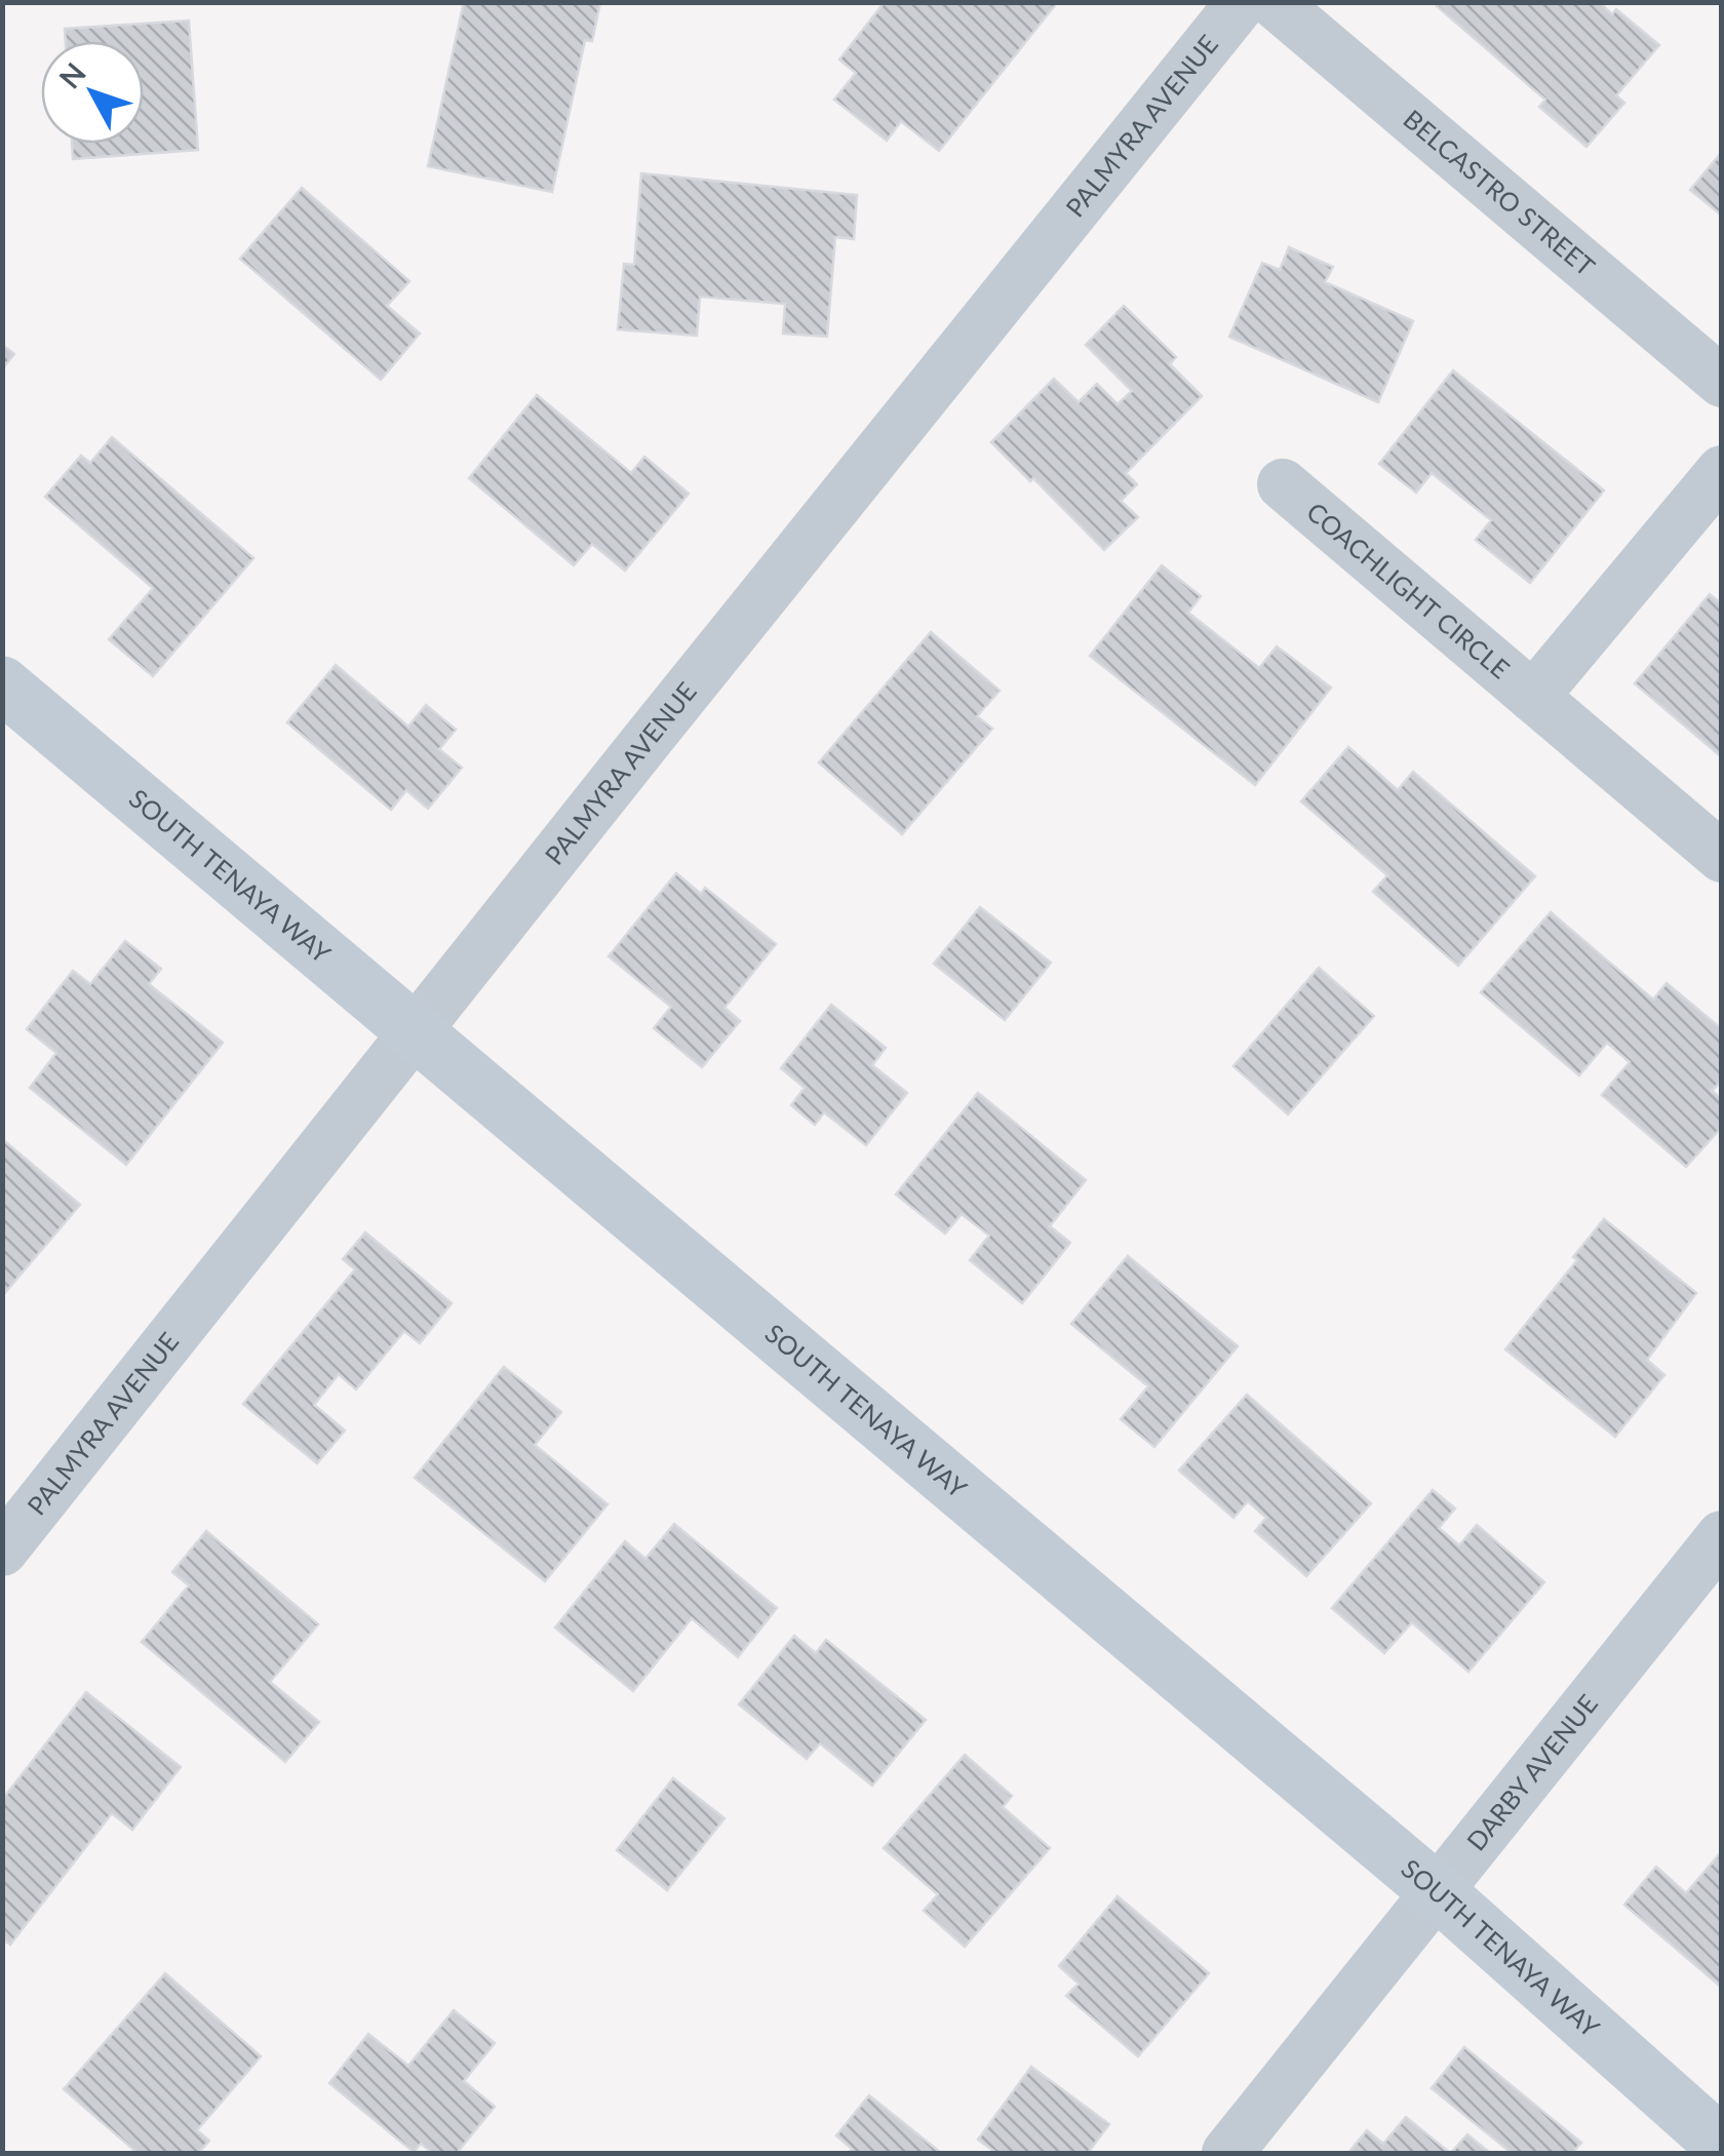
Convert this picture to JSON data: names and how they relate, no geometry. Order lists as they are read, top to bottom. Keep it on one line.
{"streets":{"street":["PALMYRA AVENUE","BELCASTRO STREET","COACHLIGHT CIRCLE","SOUTH TENAYA WAY","DARBY AVENUE"]},"crossings":[["PALMYRA AVENUE","SOUTH TENAYA WAY"],["SOUTH TENAYA WAY","DARBY AVENUE"]],"north":"top left"}
